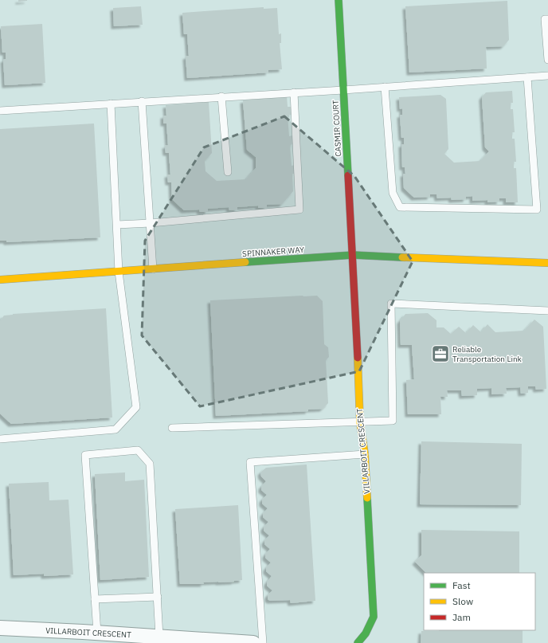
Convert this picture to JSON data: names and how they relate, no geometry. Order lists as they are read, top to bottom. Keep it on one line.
{"streets":{"street":["CASMIR COURT","SPINNAKER WAY","VILLARBOIT CRESCENT"]},"crossings":[["CASMIR COURT","SPINNAKER WAY"],["CASMIR COURT","VILLARBOIT CRESCENT"],["SPINNAKER WAY","VILLARBOIT CRESCENT"]],"places":{"office":["Reliable Transportation Link"]},"legend":["Fast","Slow","Jam"]}
